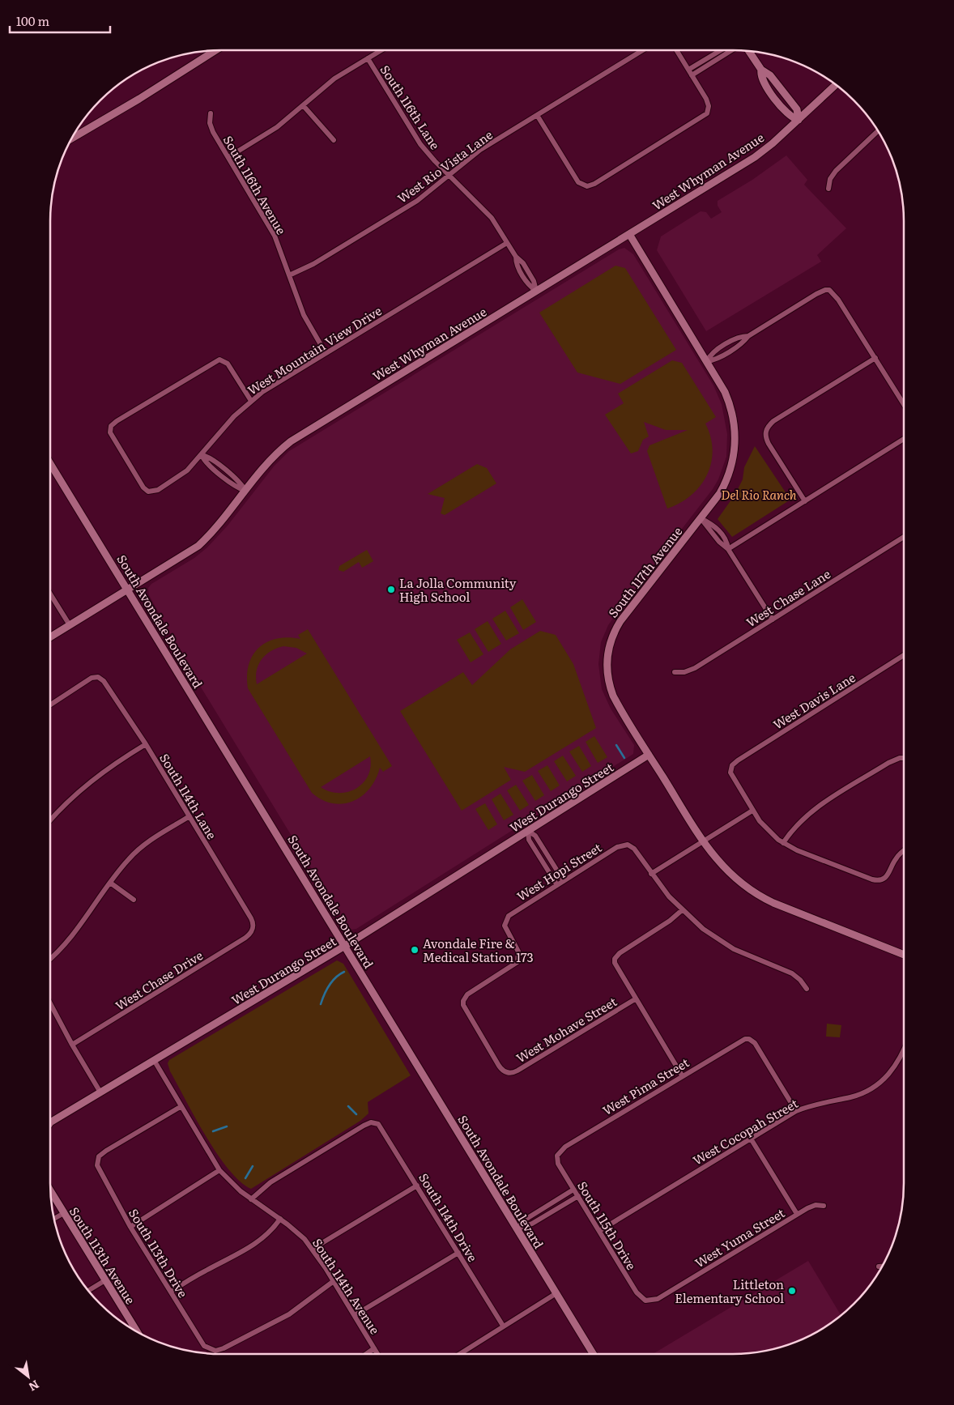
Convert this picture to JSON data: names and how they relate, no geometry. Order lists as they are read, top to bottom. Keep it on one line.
{"streets":{"street":["South 116th Lane","West Rio Vista Lane","West Whyman Avenue","South 116th Avenue","West Mountain View Drive","South 117th Avenue","West Chase Lane","South Avondale Boulevard","West Davis Lane","South 114th Lane","West Durango Street","West Hopi Street","West Chase Drive","West Mohave Street","West Pima Street","West Cocopah Street","South 114th Drive","South 115th Drive","West Yuma Street","South 113th Drive","South 113th Avenue","South 114th Avenue"]},"crossings":[["South 116th Lane","West Rio Vista Lane"],["South 116th Lane","West Whyman Avenue"],["South 116th Lane","West Mountain View Drive"],["West Rio Vista Lane","South 116th Avenue"],["West Whyman Avenue","South 117th Avenue"],["West Whyman Avenue","South Avondale Boulevard"],["South 116th Avenue","West Mountain View Drive"],["South 117th Avenue","West Durango Street"],["South Avondale Boulevard","West Durango Street"],["South 114th Lane","West Chase Drive"],["West Durango Street","South 114th Avenue"],["West Hopi Street","West Mohave Street"],["West Pima Street","West Cocopah Street"],["West Pima Street","South 115th Drive"],["West Cocopah Street","South 115th Drive"],["South 114th Drive","South 114th Avenue"],["South 115th Drive","West Yuma Street"],["South 113th Drive","South 114th Avenue"]],"parks":["Del Rio Ranch"],"places":["La Jolla Community High School","Avondale Fire & Medical Station 173","Littleton Elementary School"],"scale_bar":"100 m","north":"bottom right"}
